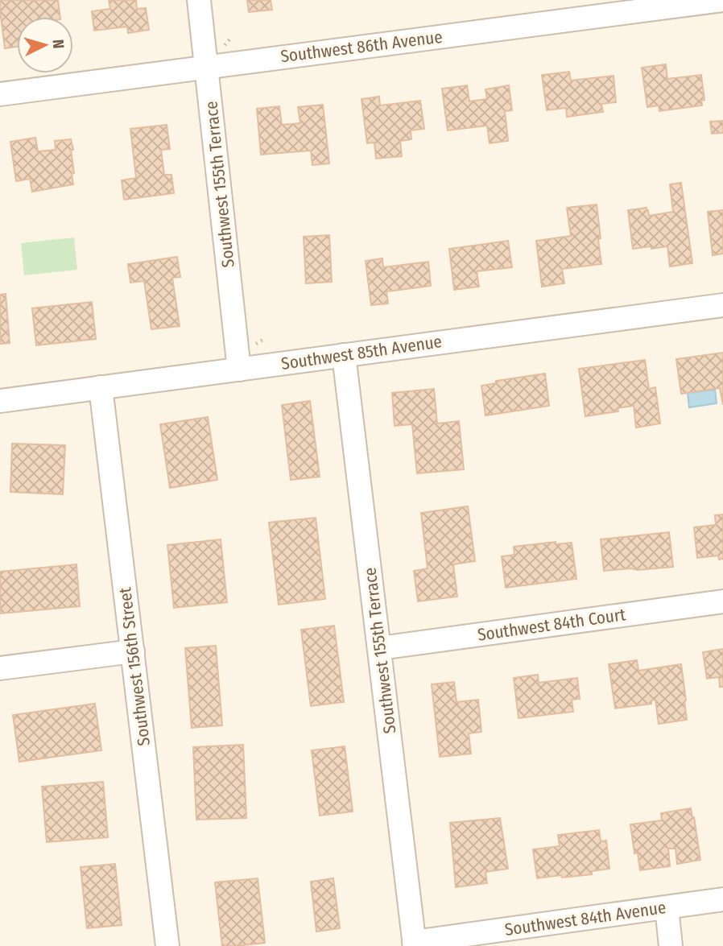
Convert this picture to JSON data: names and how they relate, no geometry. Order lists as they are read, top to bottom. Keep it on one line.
{"streets":{"street":["Southwest 86th Avenue","Southwest 155th Terrace","Southwest 85th Avenue","Southwest 84th Court","Southwest 156th Street","Southwest 84th Avenue"]},"crossings":[["Southwest 86th Avenue","Southwest 155th Terrace"],["Southwest 155th Terrace","Southwest 85th Avenue"],["Southwest 155th Terrace","Southwest 84th Court"],["Southwest 155th Terrace","Southwest 84th Avenue"],["Southwest 85th Avenue","Southwest 156th Street"]],"north":"right"}
